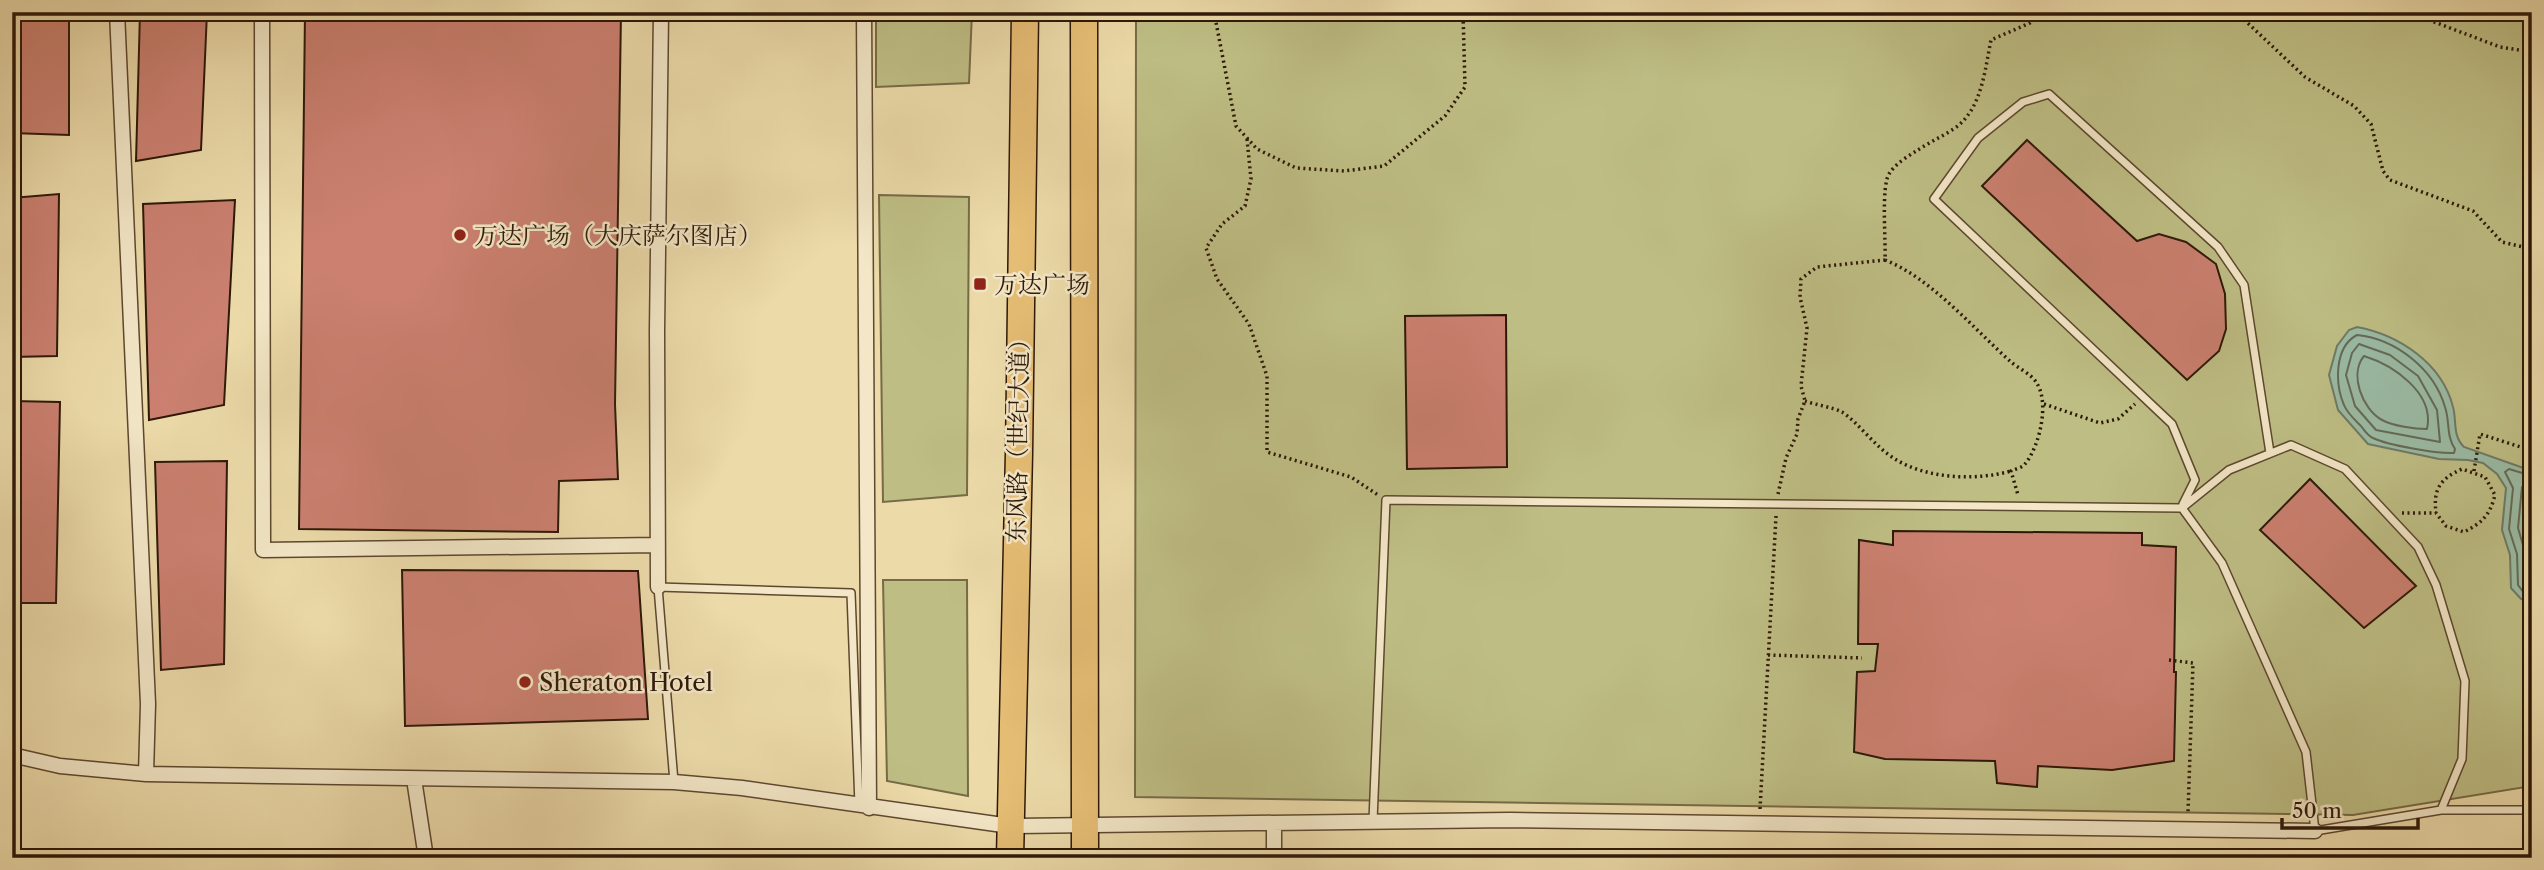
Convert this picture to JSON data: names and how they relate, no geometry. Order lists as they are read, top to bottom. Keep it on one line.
{"streets":{"highway":["东风路（世纪大道）"]},"places":{"other":["万达广场（大庆萨尔图店）","Sheraton Hotel"],"transit":["万达广场"]},"scale_bar":"50 m"}
